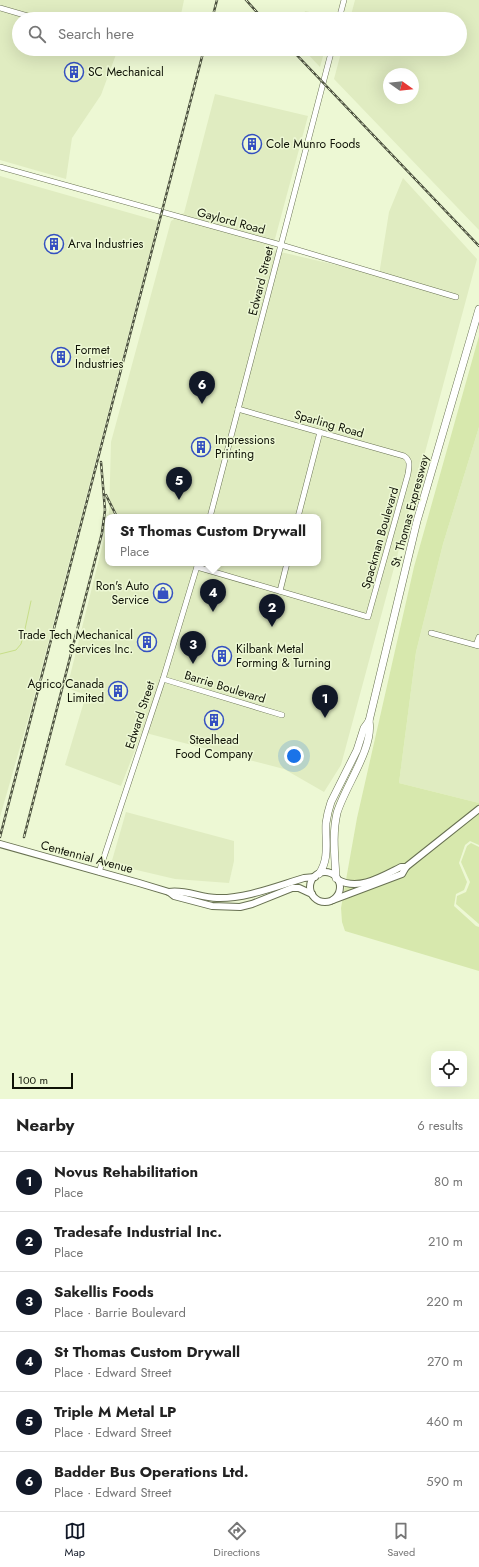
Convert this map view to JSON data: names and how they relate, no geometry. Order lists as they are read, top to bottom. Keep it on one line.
{"streets":{"highway":["St. Thomas Expressway"],"main road":["Centennial Avenue"],"street":["Gaylord Road","Edward Street","Sparling Road","Spackman Boulevard","Barrie Boulevard"]},"crossings":[["Gaylord Road","Edward Street"],["Edward Street","Sparling Road"],["Edward Street","Barrie Boulevard"],["Edward Street","Centennial Avenue"],["Sparling Road","Spackman Boulevard"],["St. Thomas Expressway","Centennial Avenue"]],"places":{"building":["SC Mechanical","Cole Munro Foods","Arva Industries","Formet Industries","Impressions Printing","Trade Tech Mechanical Services Inc.","Kilbank Metal Forming & Turning","Agrico Canada Limited","Steelhead Food Company"],"shop":["Ron's Auto Service"]},"scale_bar":"100 m","north":"right","page":{"search":"Search here","pins":["6","5","4","2","3","1"],"popup":["St Thomas Custom Drywall","Place"],"scale":"100 m","heading":["Nearby","6 results"],"list":[{"mark":"1","name":"Novus Rehabilitation","note":"Place","value":"80 m"},{"mark":"2","name":"Tradesafe Industrial Inc.","note":"Place","value":"210 m"},{"mark":"3","name":"Sakellis Foods","note":"Place · Barrie Boulevard","value":"220 m"},{"mark":"4","name":"St Thomas Custom Drywall","note":"Place · Edward Street","value":"270 m"},{"mark":"5","name":"Triple M Metal LP","note":"Place · Edward Street","value":"460 m"},{"mark":"6","name":"Badder Bus Operations Ltd.","note":"Place · Edward Street","value":"590 m"}],"nav":["Map","Directions","Saved"]}}
